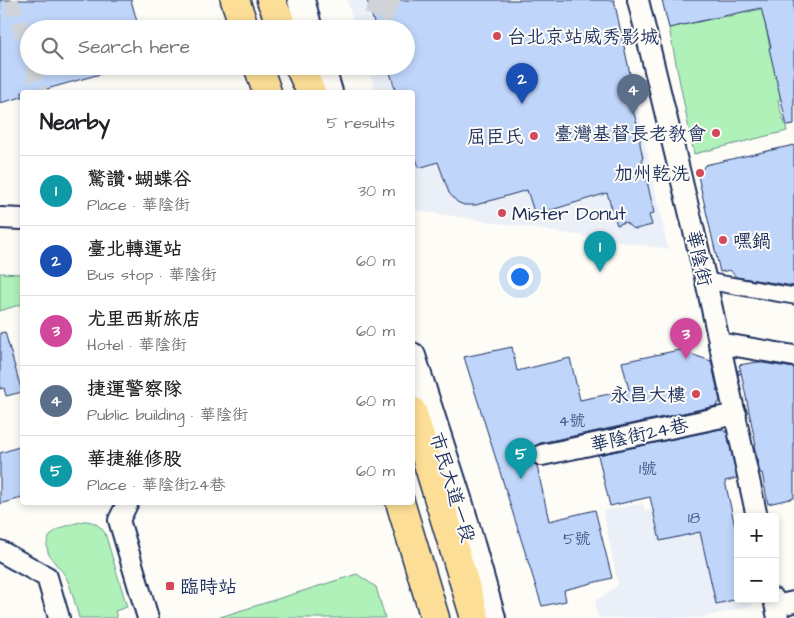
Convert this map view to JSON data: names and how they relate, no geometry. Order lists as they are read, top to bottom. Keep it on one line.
{"streets":{"street":["華陰街","華陰街24巷","市民大道一段"]},"crossings":[["華陰街","華陰街24巷"]],"places":{"other":["台北京站威秀影城","臺灣基督長老教會","屈臣氏","加州乾洗","Mister Donut","嘿鍋","永昌大樓"],"transit":["臨時站"]},"house_numbers":["4號","1號","18","5號"],"page":{"search":"Search here","pins":["2","4","1","3","5"],"heading":["Nearby","5 results"],"list":[{"mark":"1","name":"驚讚･蝴蝶谷","note":"Place · 華陰街","value":"30 m"},{"mark":"2","name":"臺北轉運站","note":"Bus stop · 華陰街","value":"60 m"},{"mark":"3","name":"尤里西斯旅店","note":"Hotel · 華陰街","value":"60 m"},{"mark":"4","name":"捷運警察隊","note":"Public building · 華陰街","value":"60 m"},{"mark":"5","name":"華捷維修股","note":"Place · 華陰街24巷","value":"60 m"}],"map_buttons":["+","−"]}}
